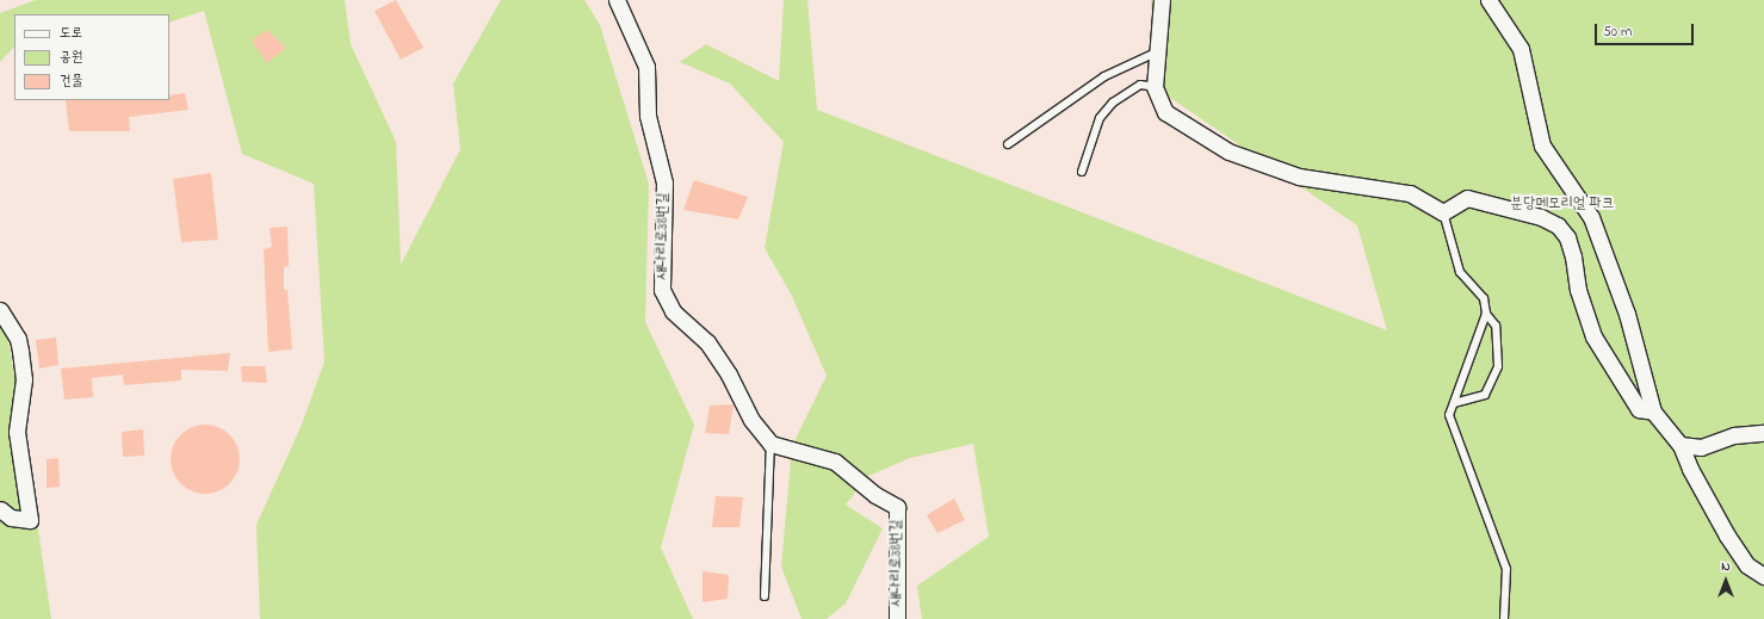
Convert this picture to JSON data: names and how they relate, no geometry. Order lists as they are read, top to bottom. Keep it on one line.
{"streets":{"street":["새나리로38번길"]},"parks":["분당메모리얼 파크"],"legend":["도로","공원","건물"],"scale_bar":"50 m","north":"top"}
